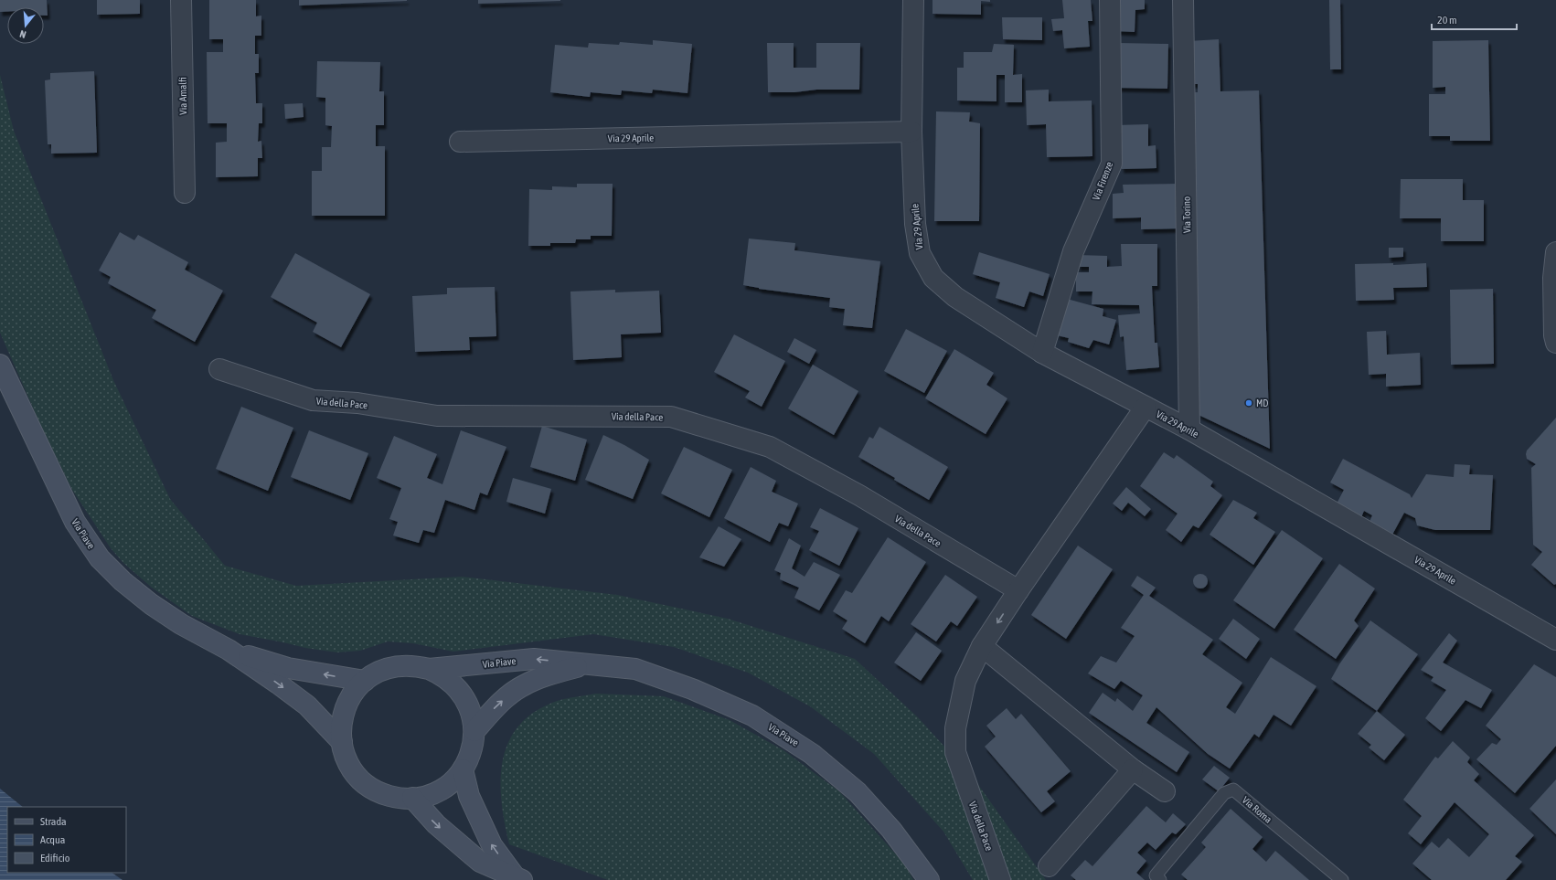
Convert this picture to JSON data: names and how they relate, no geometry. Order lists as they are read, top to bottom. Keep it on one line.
{"streets":{"street":["Via Amalfi","Via 29 Aprile","Via Firenze","Via Torino","Via della Pace","Via Piave"],"lane":["Via Roma"]},"crossings":[["Via 29 Aprile","Via Firenze"],["Via 29 Aprile","Via Torino"],["Via 29 Aprile","Via della Pace"]],"places":["MD"],"legend":["Strada","Acqua","Edificio"],"scale_bar":"20 m","north":"bottom"}
